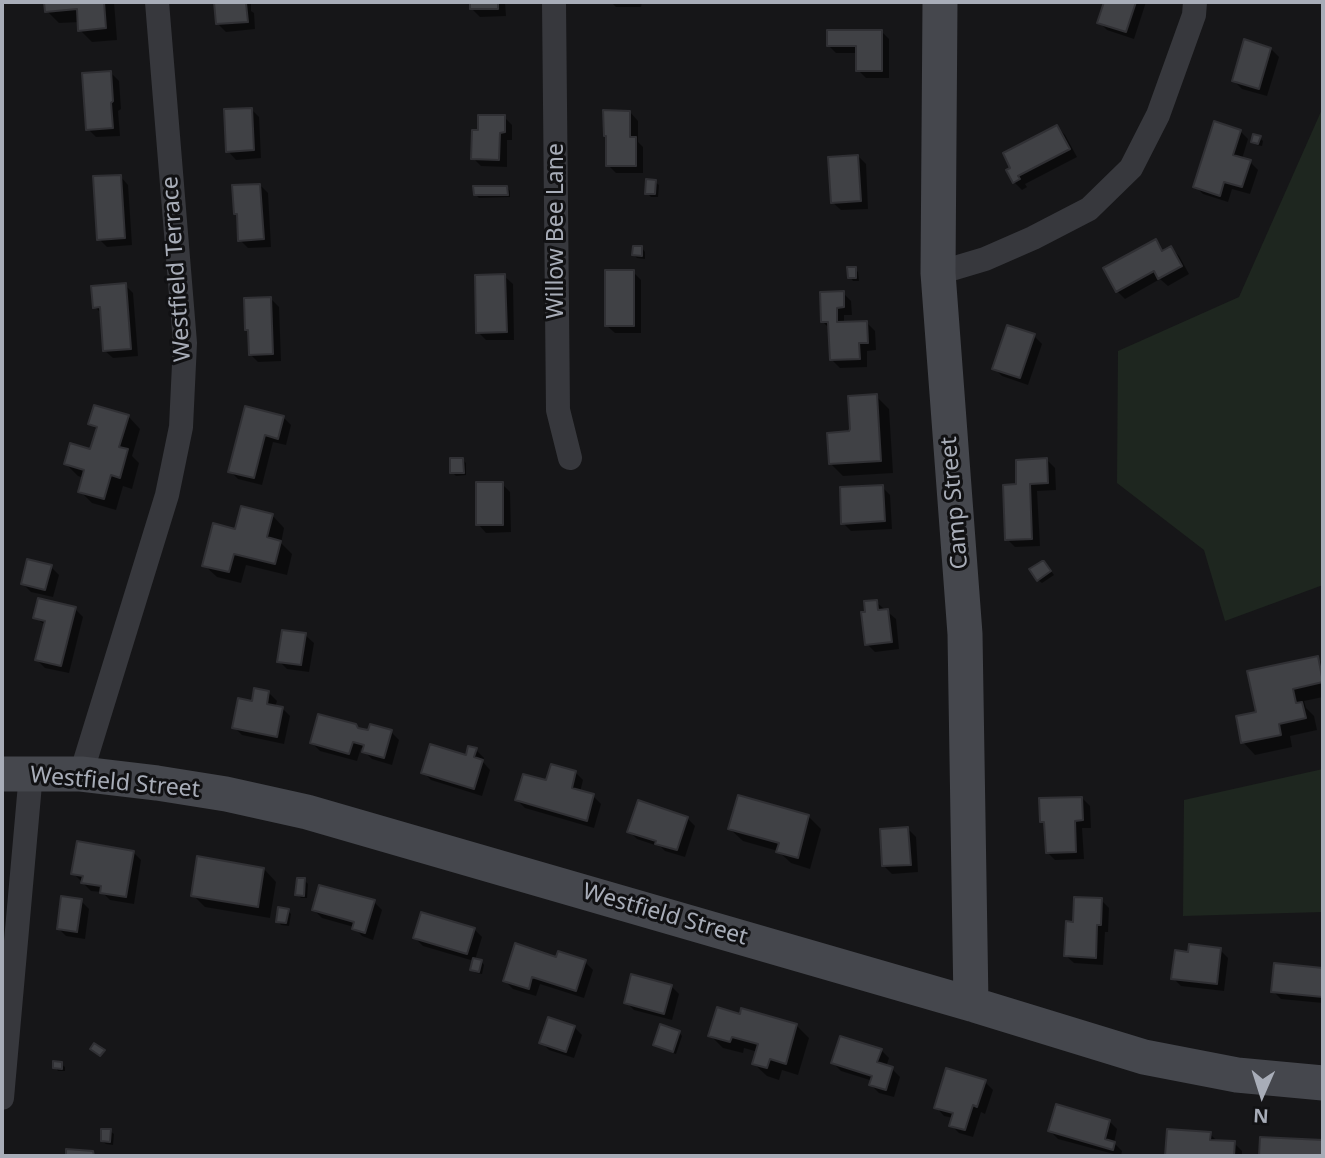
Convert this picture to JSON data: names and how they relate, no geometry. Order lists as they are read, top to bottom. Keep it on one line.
{"streets":{"main road":["Camp Street","Westfield Street"],"street":["Willow Bee Lane","Westfield Terrace"]},"crossings":[["Westfield Terrace","Westfield Street"],["Camp Street","Westfield Street"]],"north":"bottom"}
